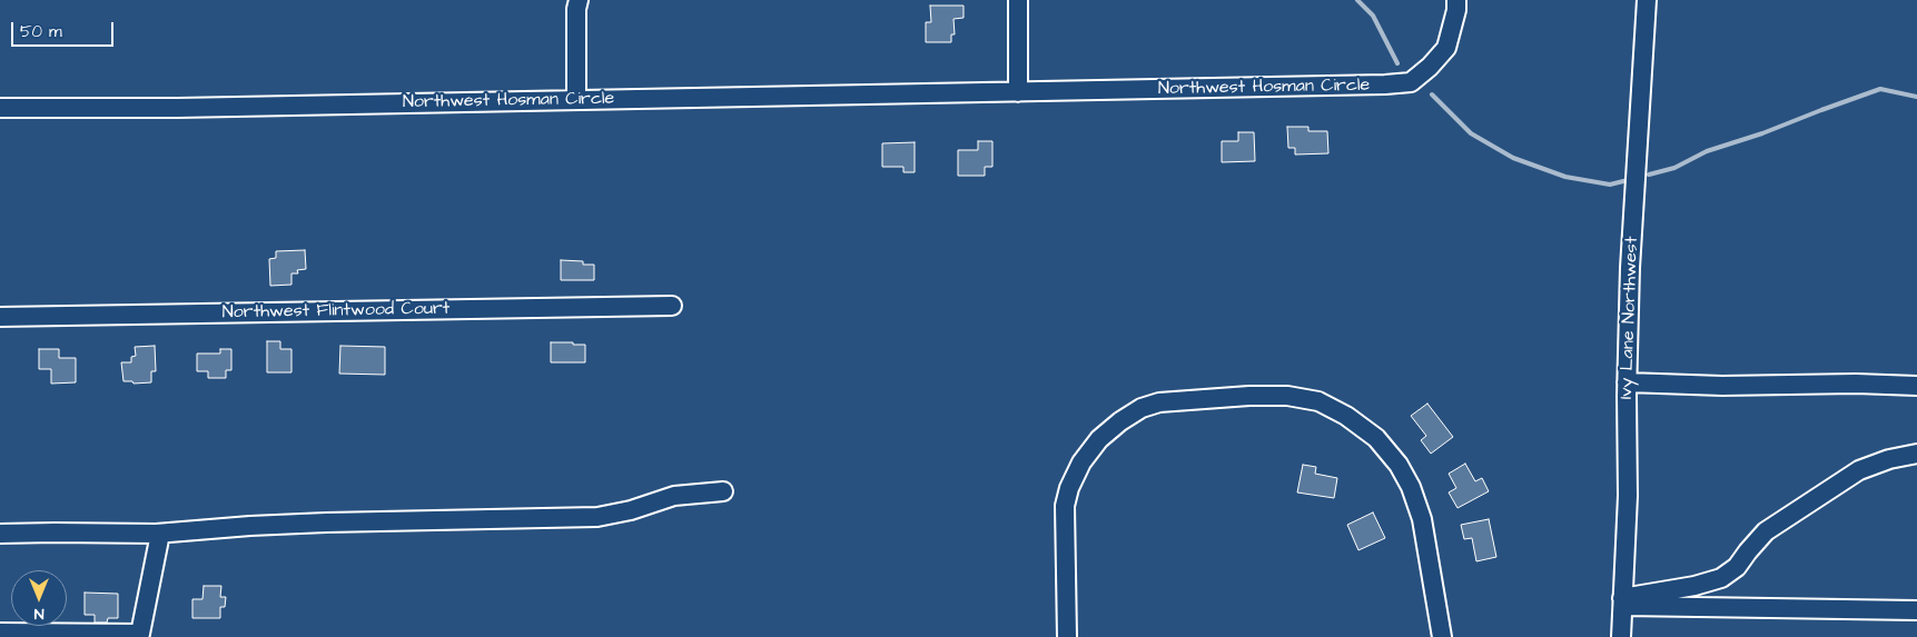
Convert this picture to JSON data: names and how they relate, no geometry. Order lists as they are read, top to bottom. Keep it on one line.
{"streets":{"street":["Northwest Hosman Circle","Northwest Flintwood Court","Ivy Lane Northwest"]},"scale_bar":"50 m","north":"bottom"}
